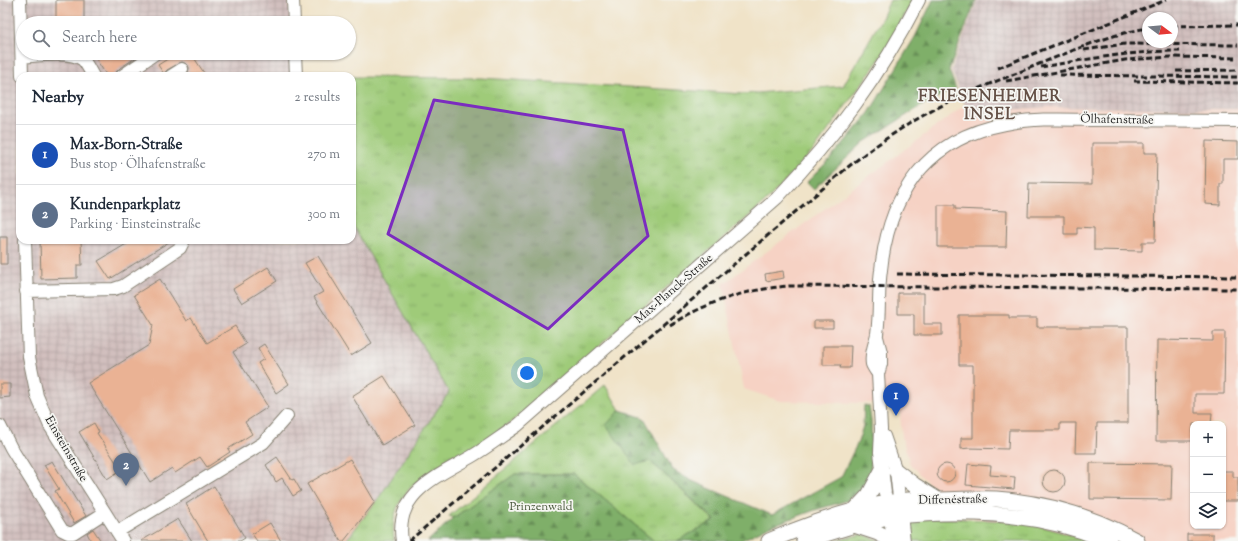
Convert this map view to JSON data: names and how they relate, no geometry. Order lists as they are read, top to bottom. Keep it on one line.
{"streets":{"main road":["Diffenéstraße"],"street":["Ölhafenstraße","Max-Planck-Straße","Einsteinstraße"]},"crossings":[["Ölhafenstraße","Diffenéstraße"]],"districts":["FRIESENHEIMER INSEL"],"parks":["Prinzenwald"],"north":"right","page":{"search":"Search here","heading":["Nearby","2 results"],"list":[{"mark":"1","name":"Max-Born-Straße","note":"Bus stop · Ölhafenstraße","value":"270 m"},{"mark":"2","name":"Kundenparkplatz","note":"Parking · Einsteinstraße","value":"300 m"}],"pins":["1","2"],"map_buttons":["+","−"]}}
